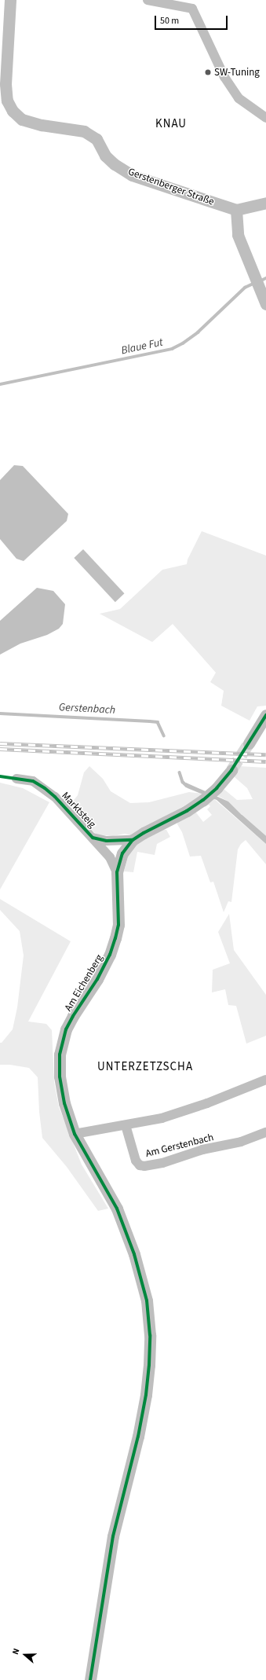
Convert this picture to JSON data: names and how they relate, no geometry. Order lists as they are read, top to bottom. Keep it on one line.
{"streets":{"street":["Gerstenberger Straße","Marktsteig","Am Eichenberg","Am Gerstenbach"]},"crossings":[["Marktsteig","Am Eichenberg"]],"districts":["KNAU","UNTERZETZSCHA"],"water":["Blaue Fut","Gerstenbach"],"places":["SW-Tuning"],"scale_bar":"50 m","north":"left"}
